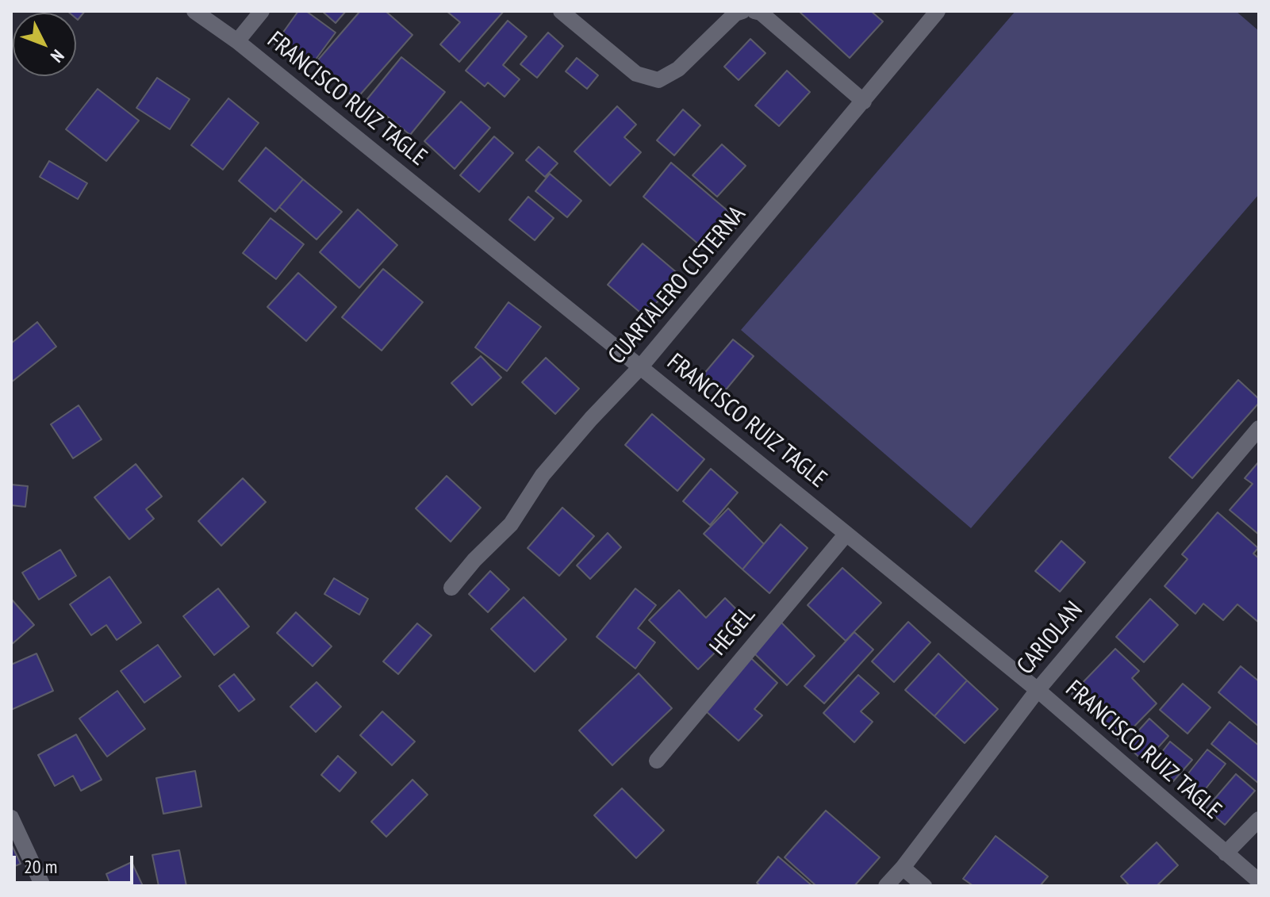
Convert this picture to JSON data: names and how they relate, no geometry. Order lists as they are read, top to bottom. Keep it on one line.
{"streets":{"street":["FRANCISCO RUIZ TAGLE","CUARTALERO CISTERNA","HEGEL","CARIOLAN"]},"crossings":[["FRANCISCO RUIZ TAGLE","CUARTALERO CISTERNA"],["FRANCISCO RUIZ TAGLE","HEGEL"],["FRANCISCO RUIZ TAGLE","CARIOLAN"]],"scale_bar":"20 m","north":"bottom right"}
